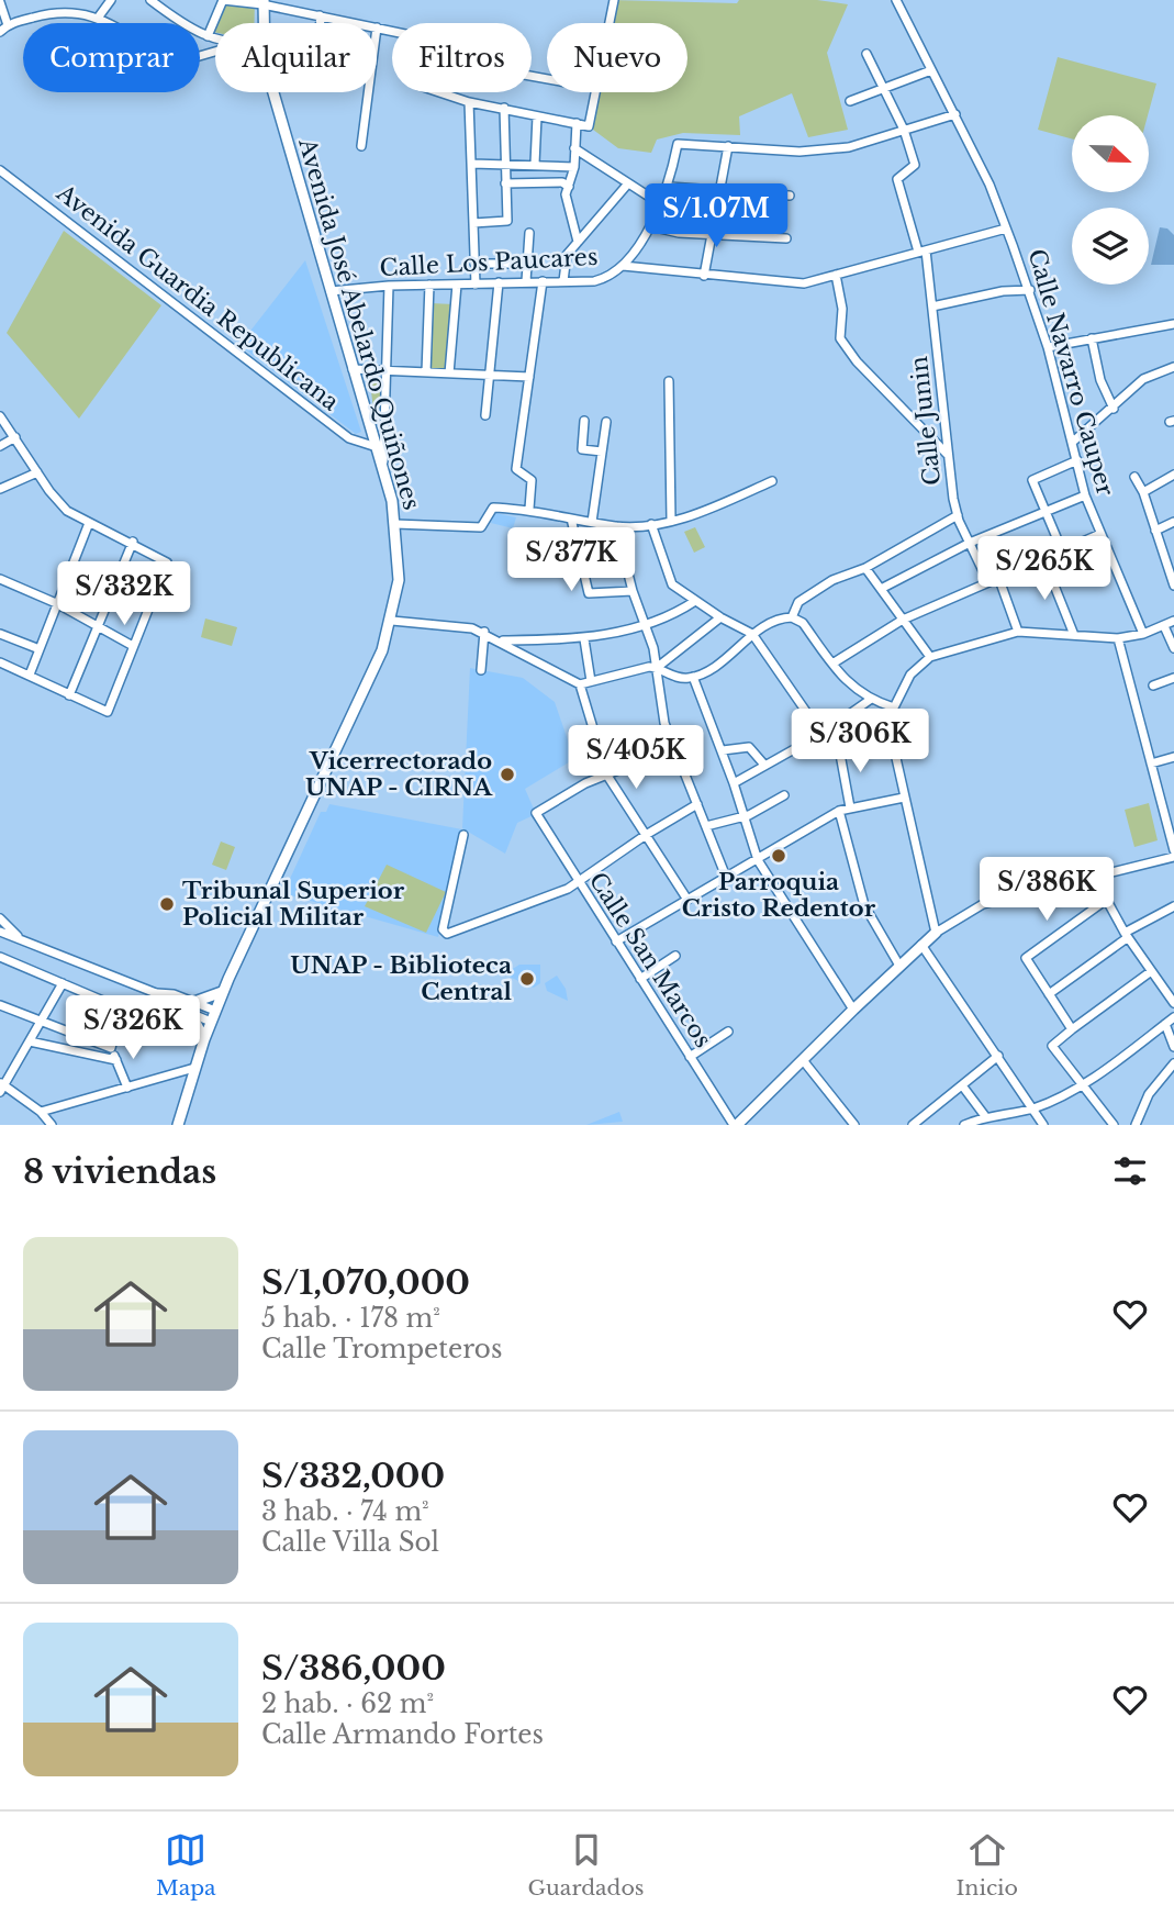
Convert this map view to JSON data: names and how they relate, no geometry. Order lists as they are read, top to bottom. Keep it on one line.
{"streets":{"main road":["Avenida José Abelardo Quiñones"],"street":["Calle Los Paucares","Avenida Guardia Republicana","Calle Navarro Cauper","Calle Junin","Calle San Marcos"]},"crossings":[["Calle Los Paucares","Avenida José Abelardo Quiñones"],["Calle Los Paucares","Calle Navarro Cauper"],["Calle Los Paucares","Calle Junin"],["Avenida Guardia Republicana","Avenida José Abelardo Quiñones"]],"places":["Vicerrectorado UNAP - CIRNA","Parroquia Cristo Redentor","Tribunal Superior Policial Militar","UNAP - Biblioteca Central"],"north":"right","page":{"chip":["Comprar","Alquilar","Filtros","Nuevo"],"price":["S/1.07M","S/377K","S/265K","S/332K","S/306K","S/405K","S/386K","S/326K"],"heading":"8 viviendas","list":[{"name":"S/1,070,000","note":"5 hab. · 178 m² · Calle Trompeteros"},{"name":"S/332,000","note":"3 hab. · 74 m² · Calle Villa Sol"},{"name":"S/386,000","note":"2 hab. · 62 m² · Calle Armando Fortes"}],"tabs":["Mapa","Guardados","Inicio"]}}
